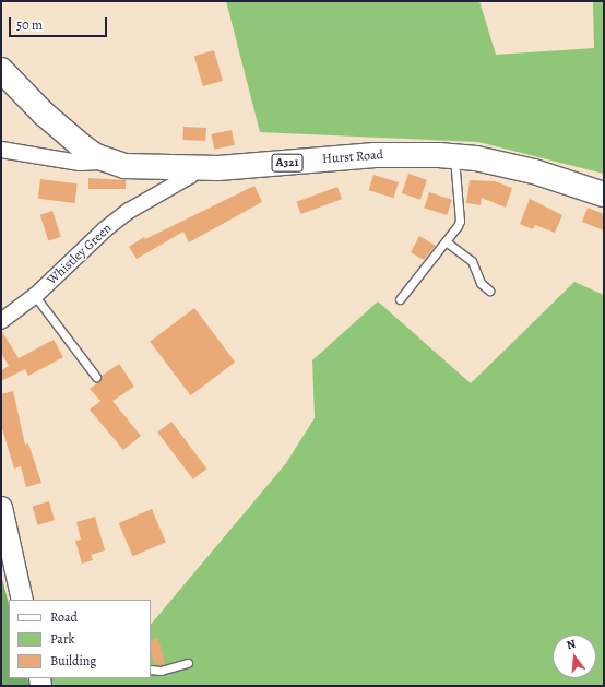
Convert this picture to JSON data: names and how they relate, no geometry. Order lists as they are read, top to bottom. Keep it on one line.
{"streets":{"main road":["Hurst Road","A321"],"street":["Whistley Green"]},"crossings":[["Hurst Road","Whistley Green"]],"legend":["Road","Park","Building"],"scale_bar":"50 m","north":"top"}
